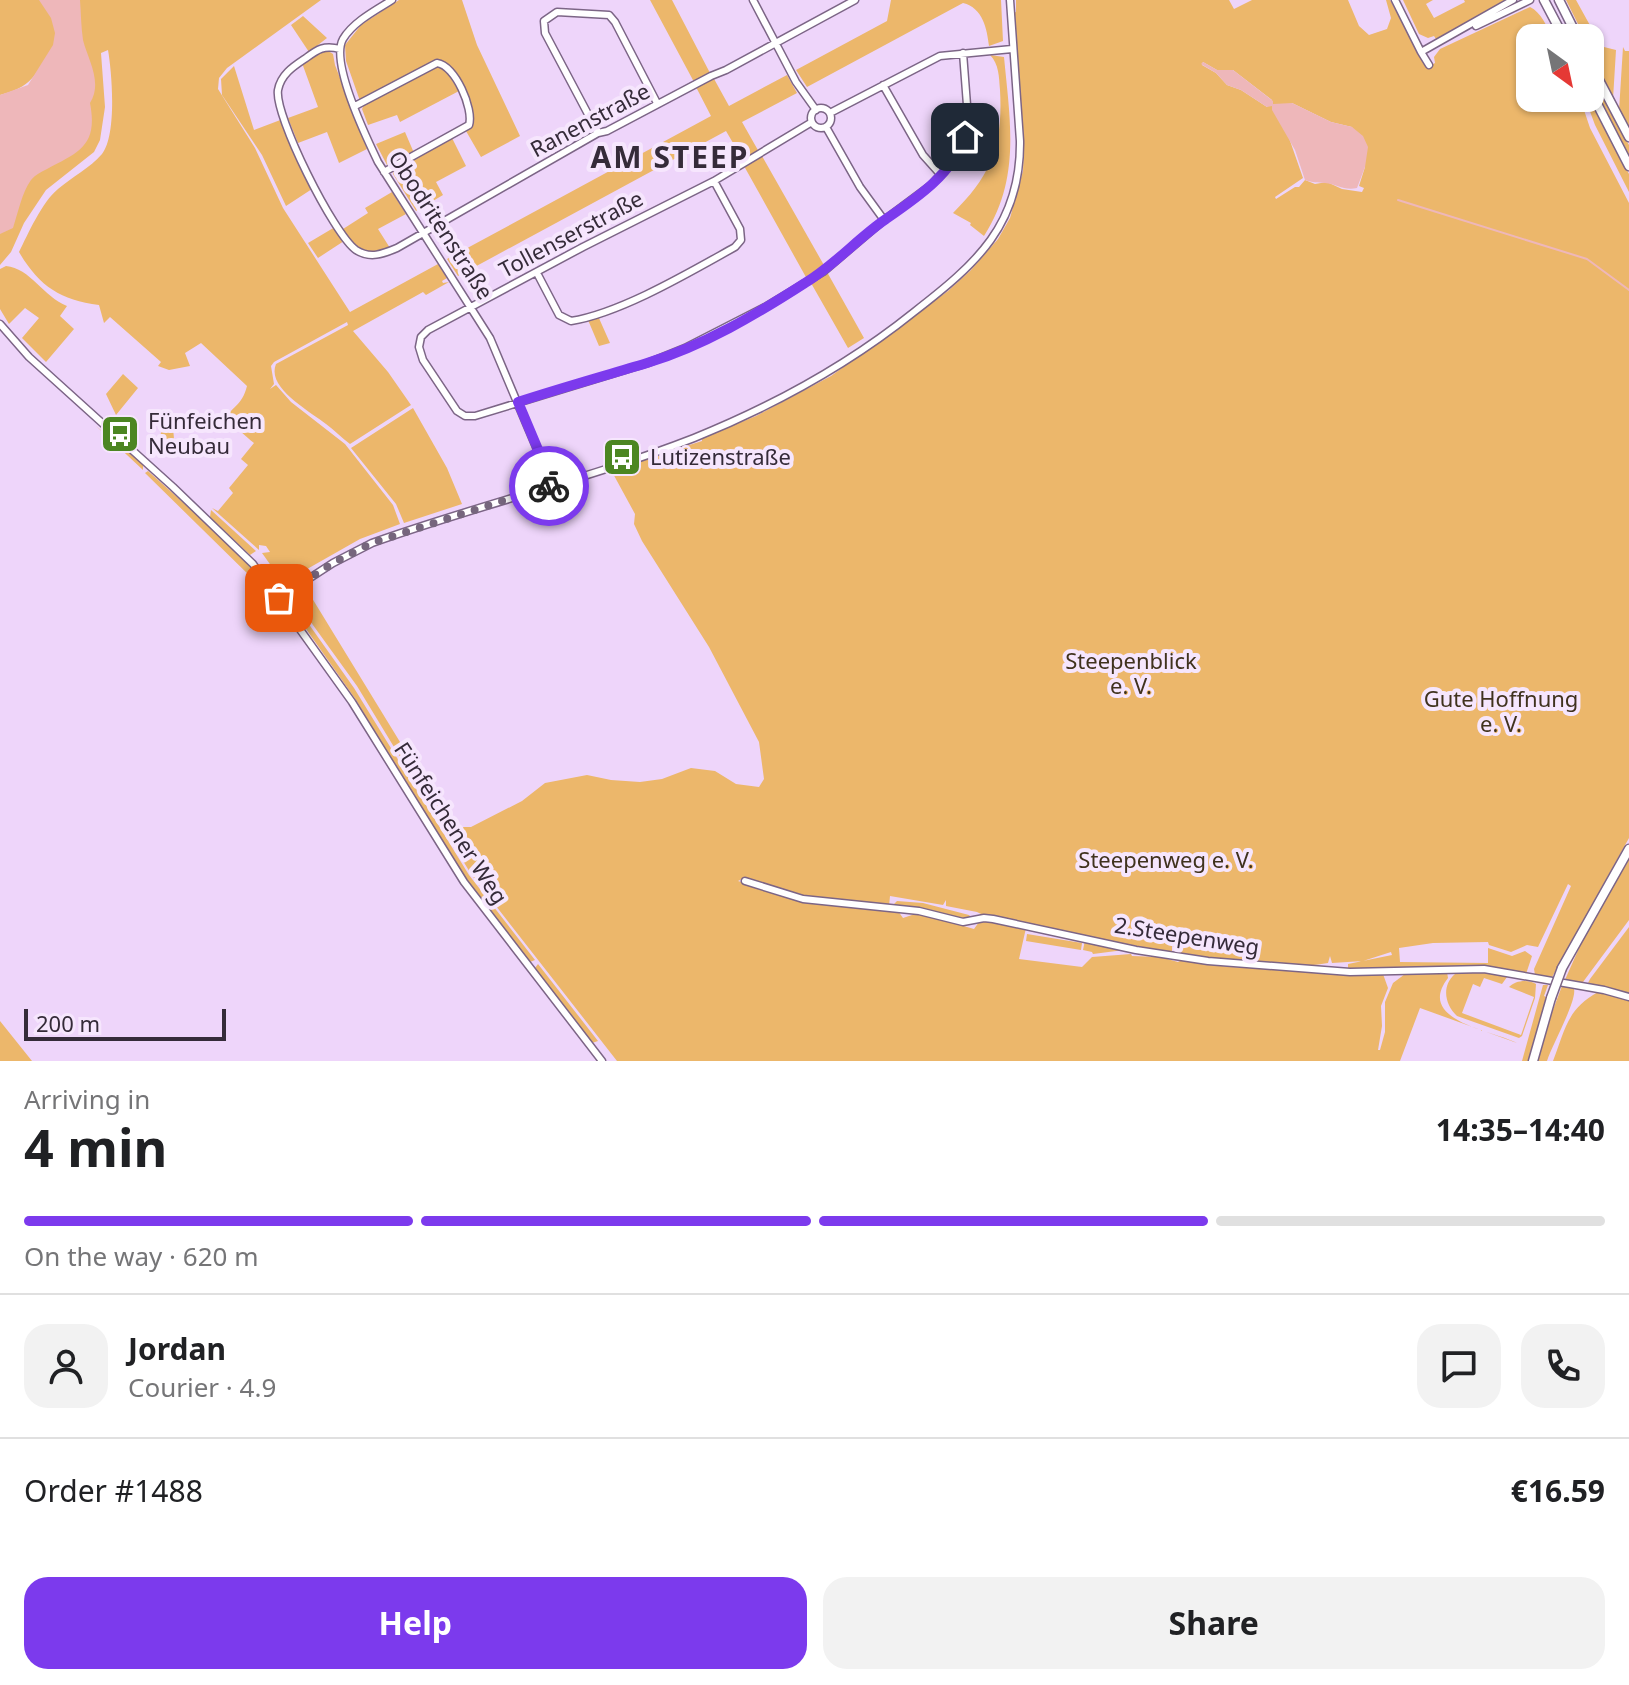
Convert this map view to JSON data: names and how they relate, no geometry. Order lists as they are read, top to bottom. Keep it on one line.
{"streets":{"street":["Ranenstraße","Obodritenstraße","Tollenserstraße","Fünfeichener Weg","2.Steepenweg"]},"crossings":[["Ranenstraße","Obodritenstraße"],["Obodritenstraße","Tollenserstraße"]],"districts":["AM STEEP"],"parks":["Steepenblick e. V.","Gute Hoffnung e. V.","Steepenweg e. V."],"places":{"bus stop":["Fünfeichen Neubau","Lutizenstraße"]},"scale_bar":"200 m","north":"bottom right","page":{"scale":"200 m","heading":["4 min","Arriving in","14:35–14:40"],"panel":["Jordan","Courier · 4.9","Order #1488","€16.59"],"bar":"On the way · 620 m","buttons":["Help","Share"]}}
